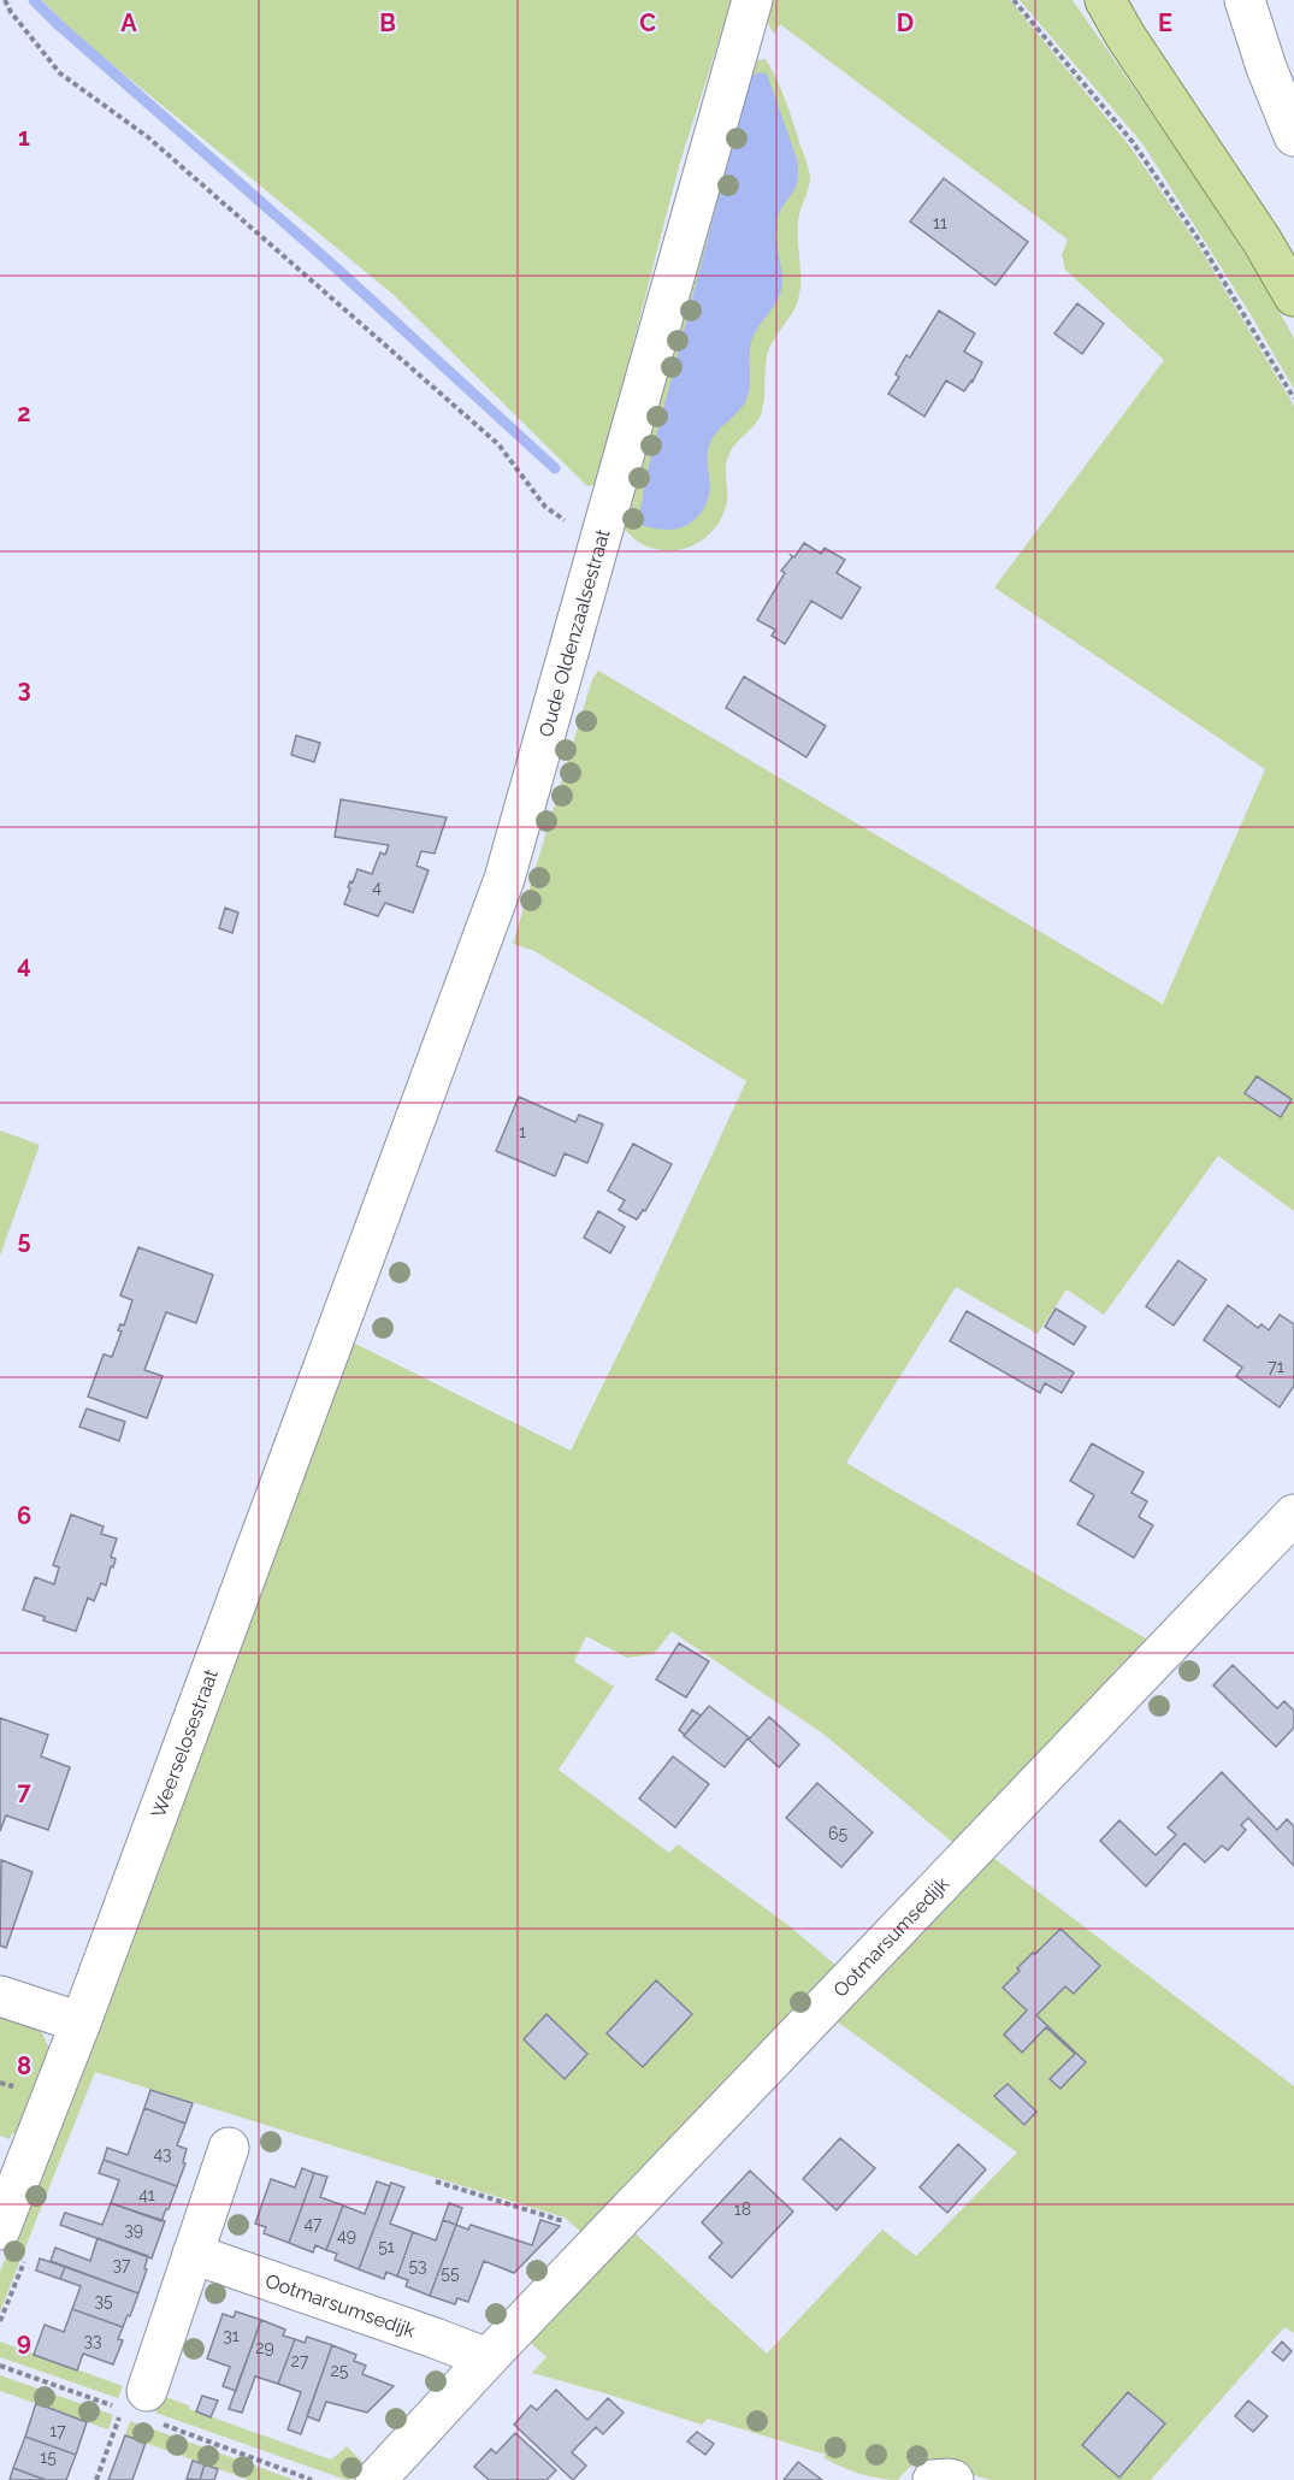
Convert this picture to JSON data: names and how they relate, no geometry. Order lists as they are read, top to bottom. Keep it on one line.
{"streets":{"street":["Oude Oldenzaalsestraat","Weerselosestraat","Ootmarsumsedijk"]},"crossings":[["Oude Oldenzaalsestraat","Weerselosestraat"]],"house_numbers":["11","4","1","71","65","43","41","18","47","39","49","51","37","53","55","35","31","33","29","27","25","17","15"],"grid":{"columns":["A","B","C","D","E"],"rows":["1","2","3","4","5","6","7","8","9"]}}
